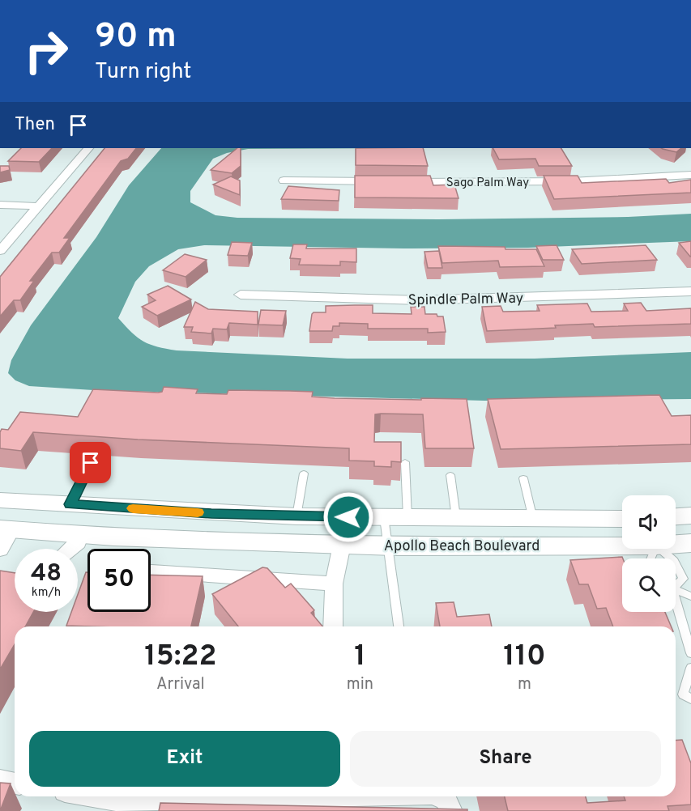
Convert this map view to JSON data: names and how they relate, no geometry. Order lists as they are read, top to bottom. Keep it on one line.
{"streets":{"main road":["Apollo Beach Boulevard"],"street":["Sago Palm Way","Spindle Palm Way"]},"page":{"turn":["90 m","Turn right"],"then":"Then","speed":"48 km/h","limit":"50","eta":["15:22","Arrival","1","min","110","m"],"buttons":["Exit","Share"]}}
